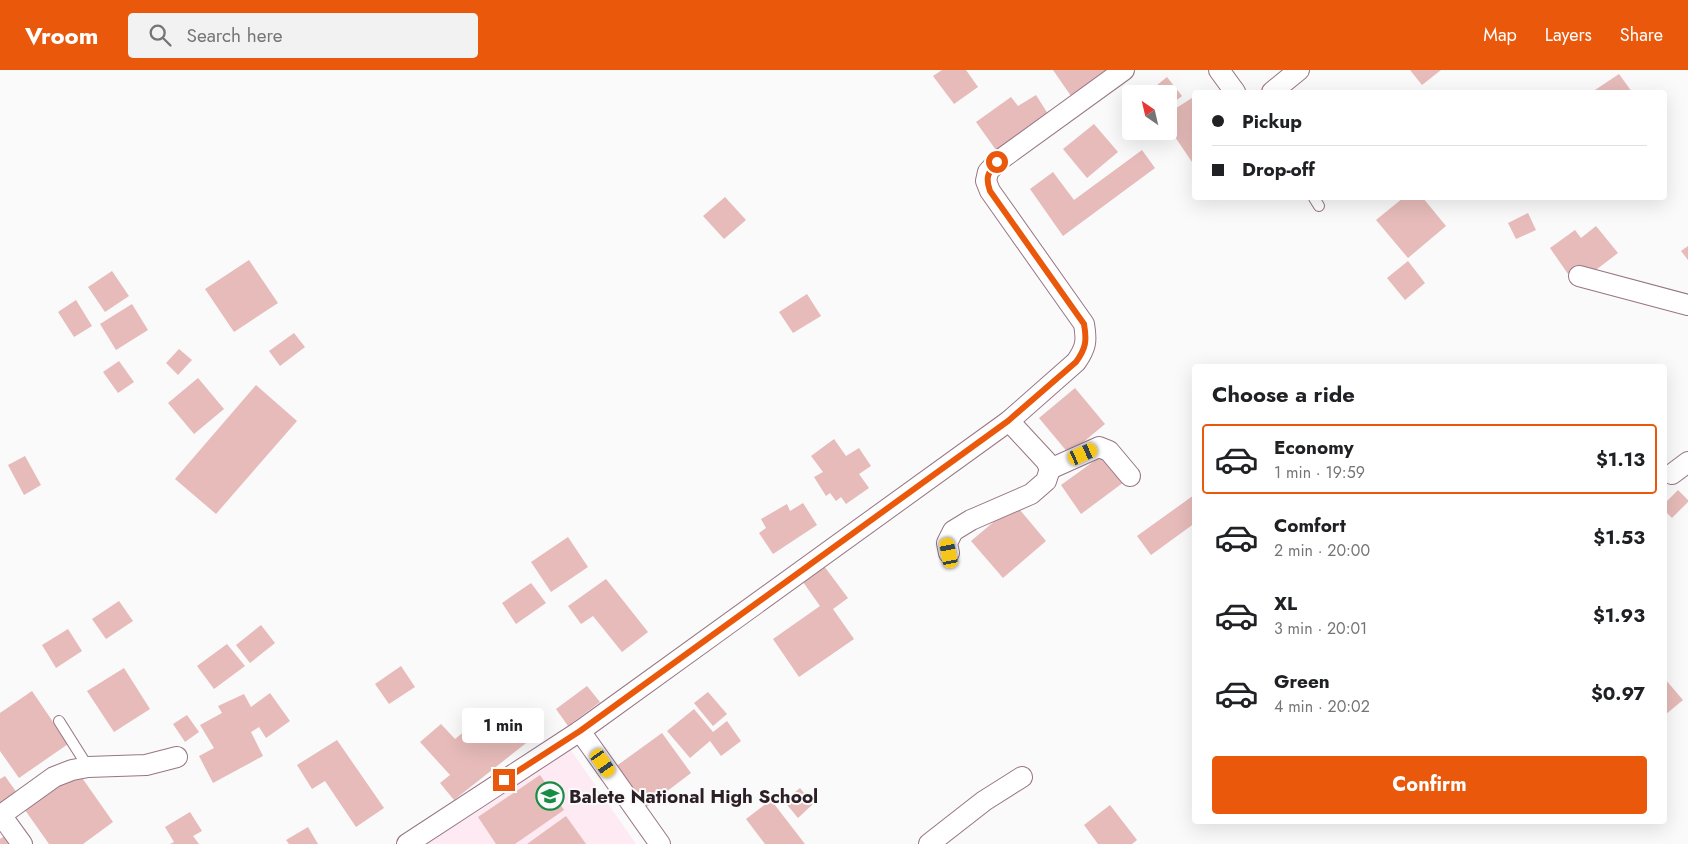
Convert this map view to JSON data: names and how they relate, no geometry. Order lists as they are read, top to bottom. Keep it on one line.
{"places":{"school or university":["Balete National High School"]},"north":"top left","page":{"header":"Vroom","search":"Search here","nav":["Map","Layers","Share"],"banner":["Pickup","Drop-off"],"heading":"Choose a ride","list":[{"name":"Economy","note":"1 min · 19:59","value":"$1.13"},{"name":"Comfort","note":"2 min · 20:00","value":"$1.53"},{"name":"XL","note":"3 min · 20:01","value":"$1.93"},{"name":"Green","note":"4 min · 20:02","value":"$0.97"}],"bubble":"1 min","buttons":"Confirm"}}
